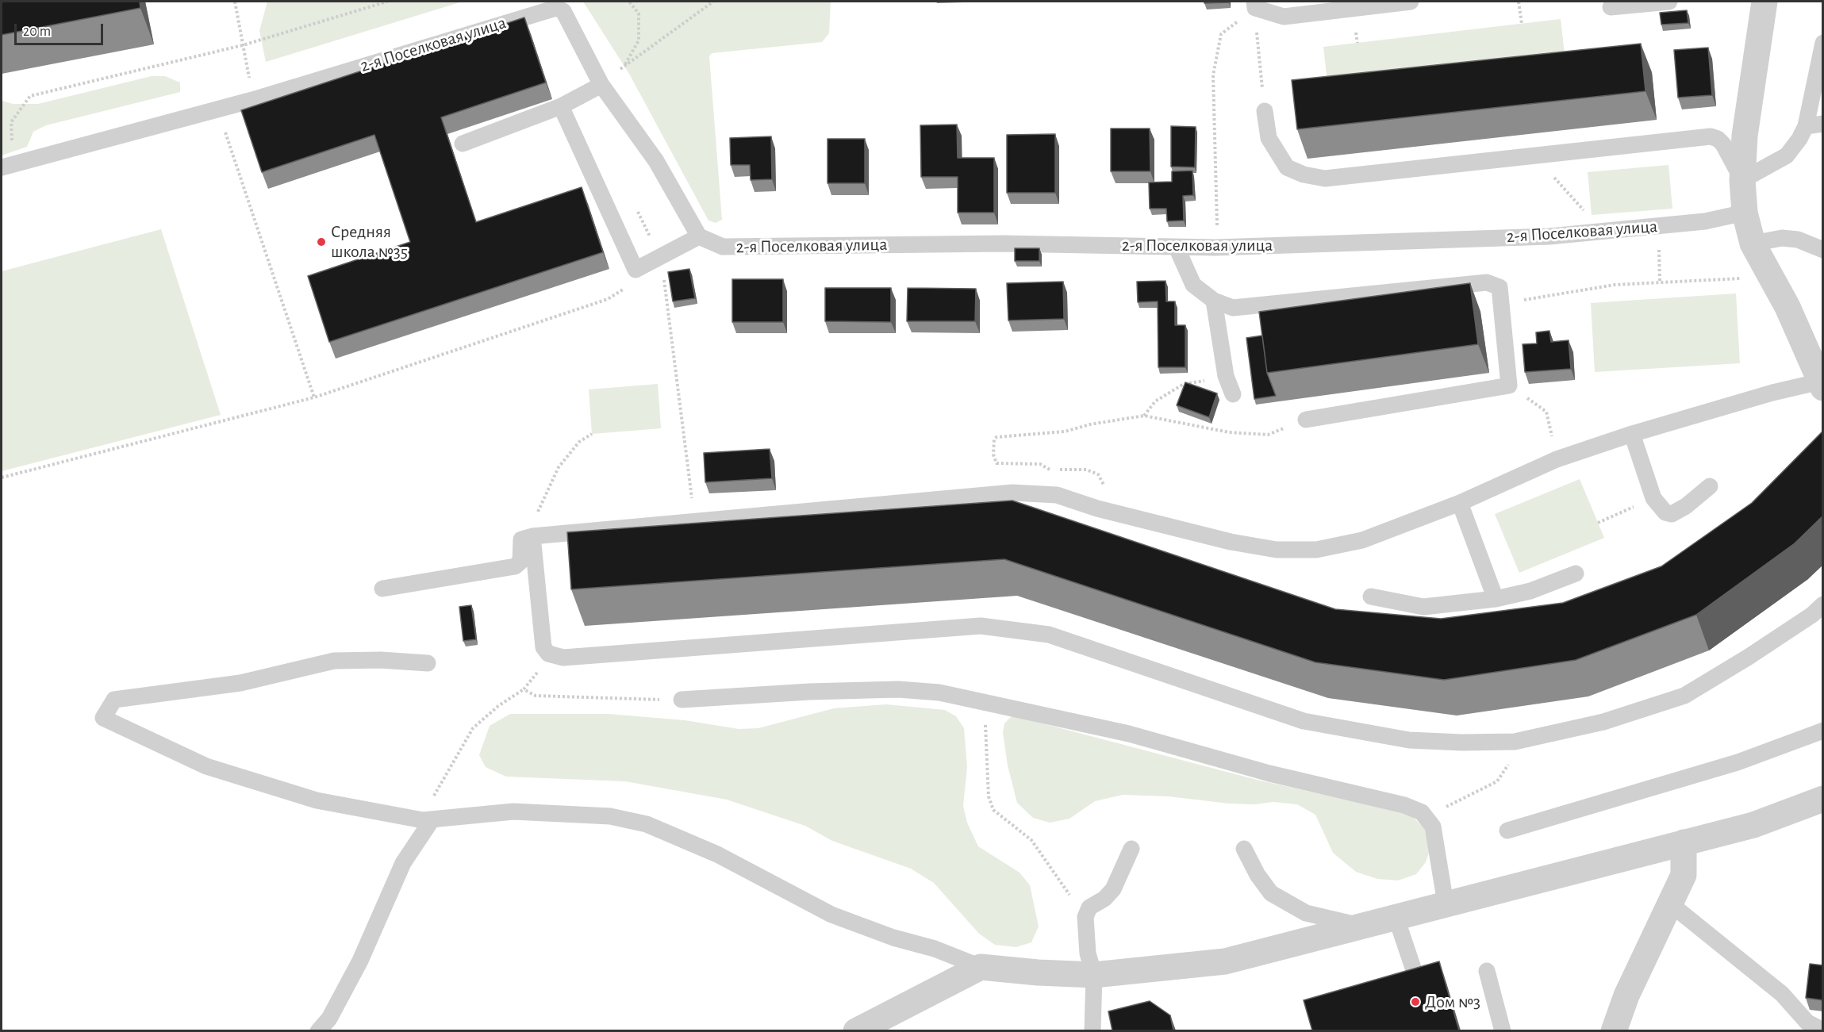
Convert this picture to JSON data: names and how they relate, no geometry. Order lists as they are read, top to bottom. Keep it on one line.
{"streets":{"lane":["2-я Поселковая улица"]},"places":["Средняя школа №35","Дом №3"],"scale_bar":"20 m"}
